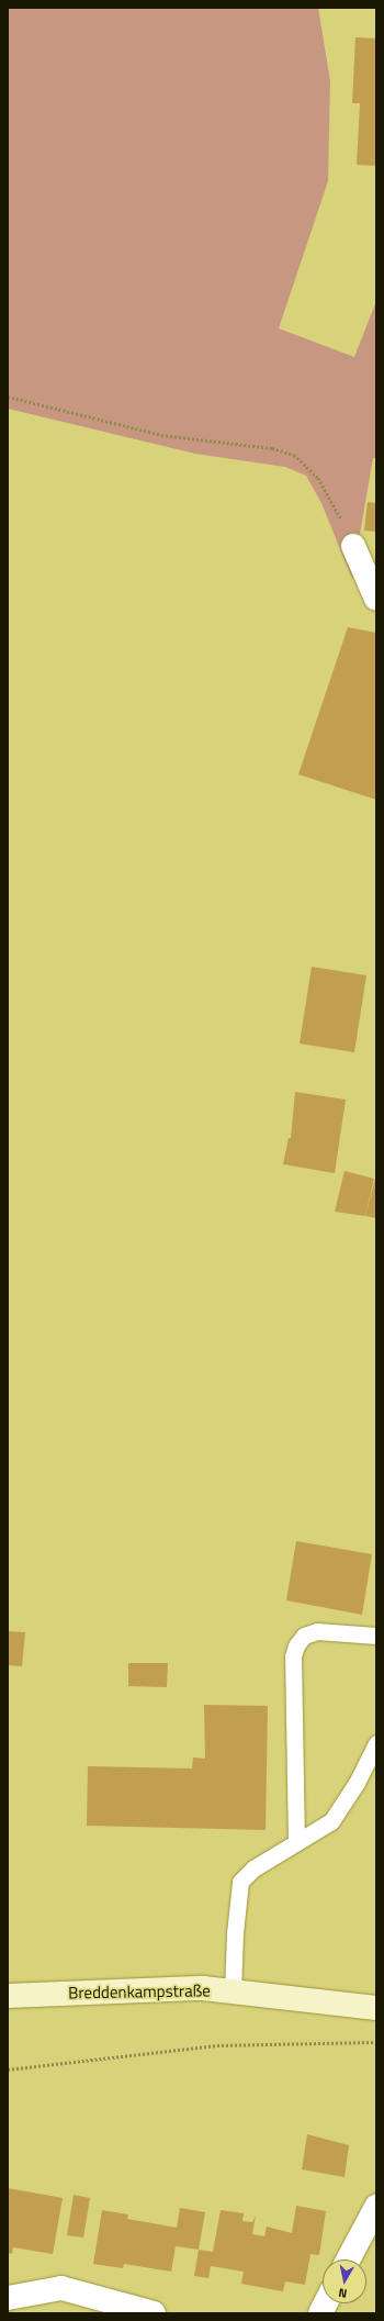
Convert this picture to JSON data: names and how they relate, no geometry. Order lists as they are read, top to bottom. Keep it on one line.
{"streets":{"street":["Breddenkampstraße"]},"north":"bottom"}
